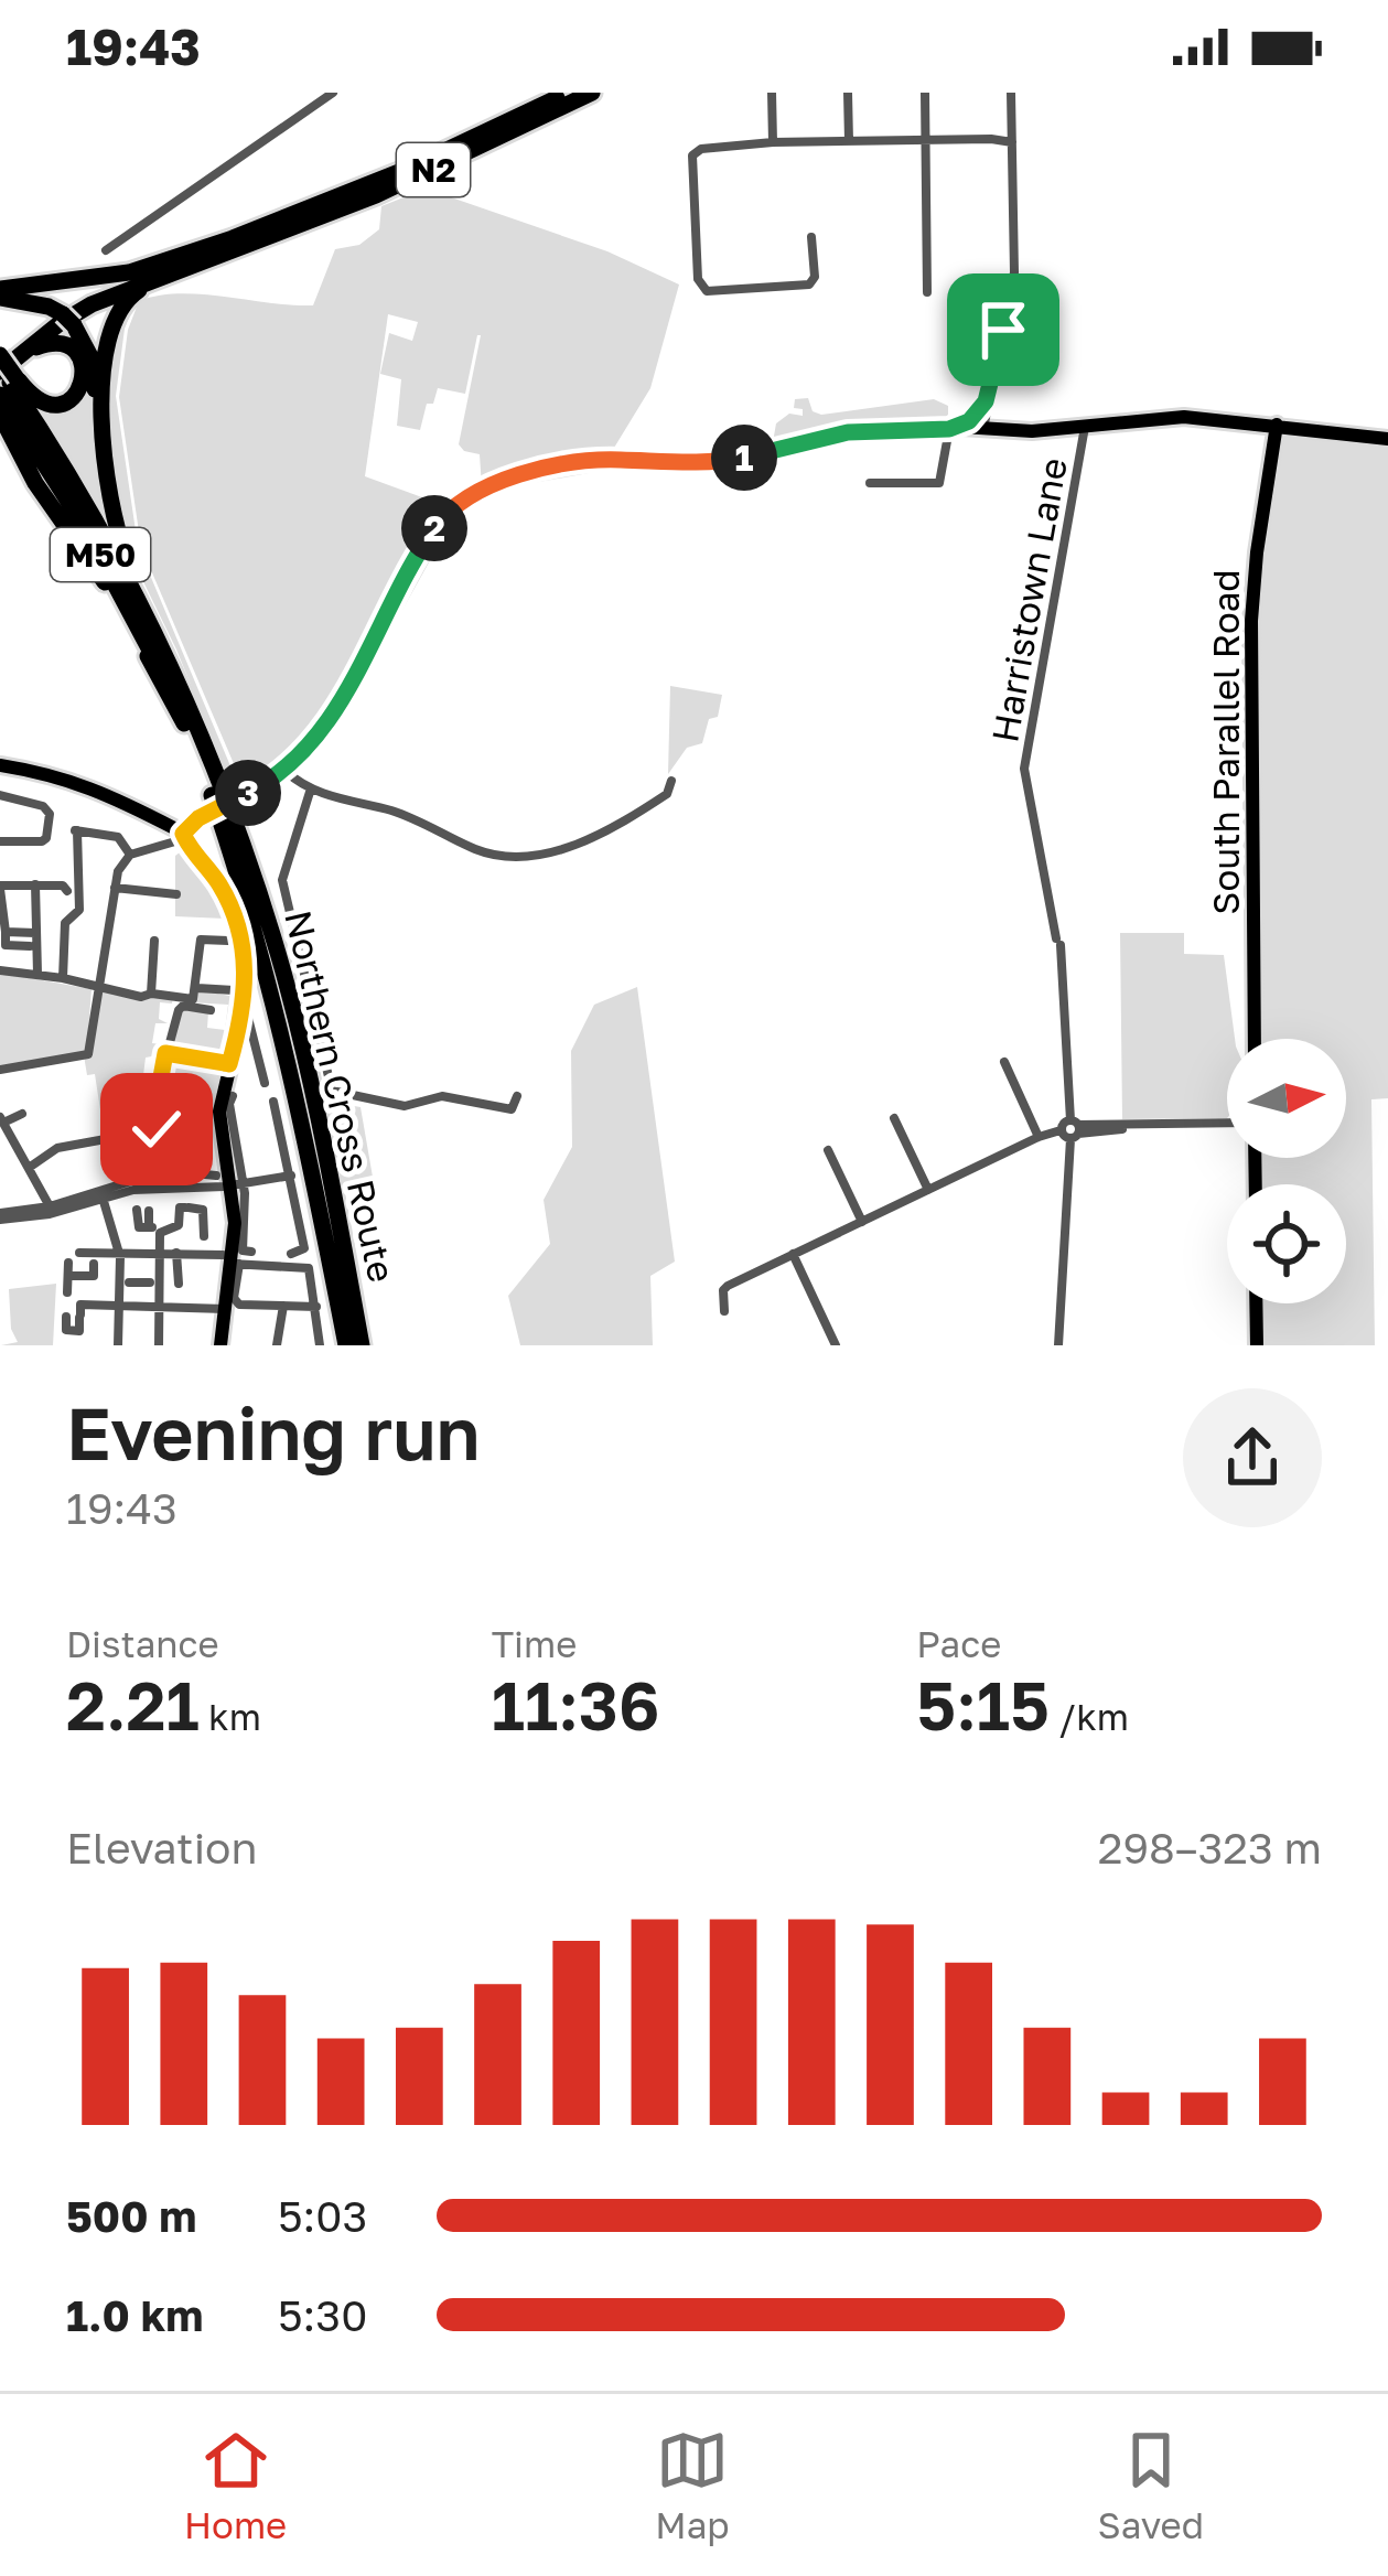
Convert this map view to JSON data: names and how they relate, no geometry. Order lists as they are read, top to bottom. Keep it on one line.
{"streets":{"highway":["N2","M50","Northern Cross Route"],"main road":["South Parallel Road"],"street":["Harristown Lane"]},"crossings":[["N2","Northern Cross Route"]],"north":"right","page":{"status":"19:43","pins":["1","2","3"],"heading":["Evening run","19:43"],"stats":[["Distance","2.21 km"],["Time","11:36"],["Pace","5:15 /km"]],"chart":["Elevation","298–323 m"],"list":[{"name":"500 m","note":"5:03"},{"name":"1.0 km","note":"5:30"}],"tabs":["Home","Map","Saved"]}}
